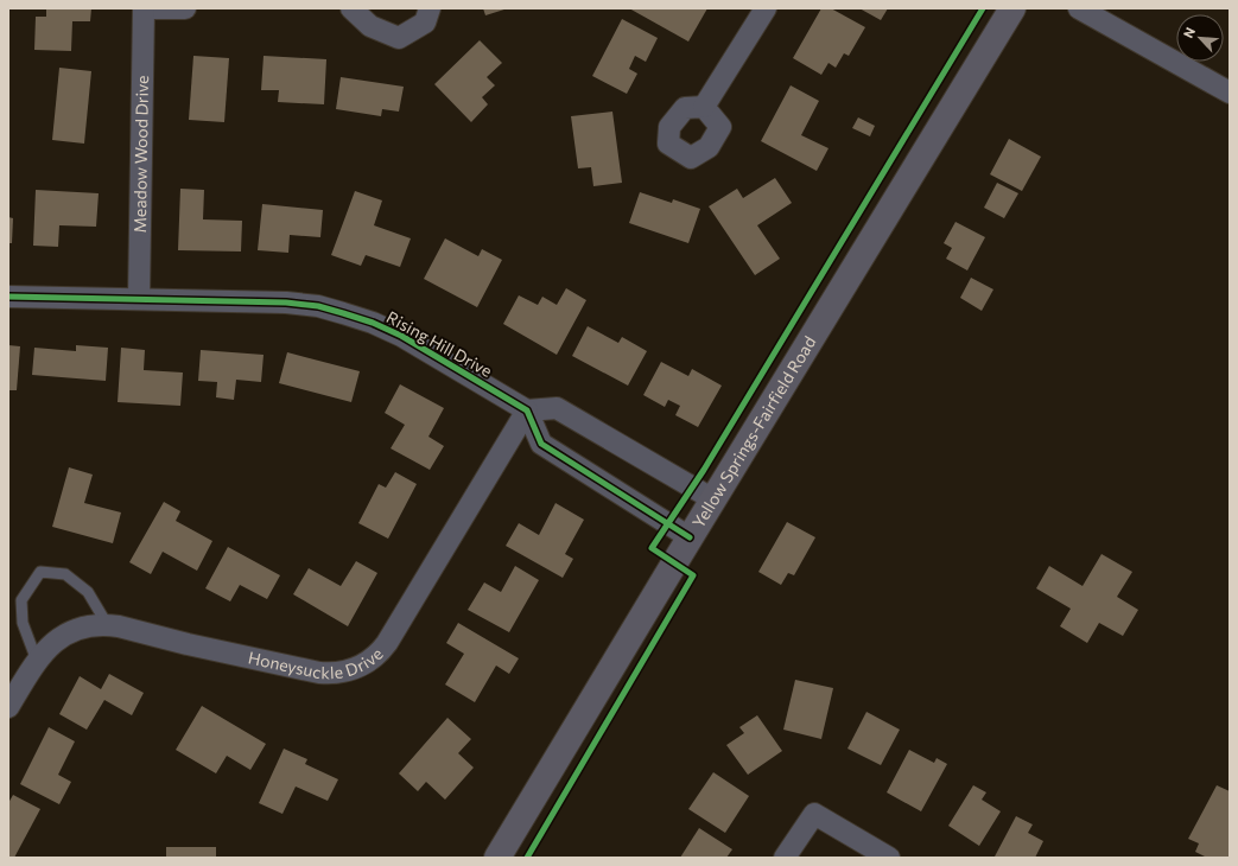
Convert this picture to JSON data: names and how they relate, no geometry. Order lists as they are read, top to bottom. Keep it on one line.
{"streets":{"main road":["Yellow Springs-Fairfield Road"],"street":["Meadow Wood Drive","Rising Hill Drive","Honeysuckle Drive"]},"crossings":[["Meadow Wood Drive","Rising Hill Drive"],["Rising Hill Drive","Honeysuckle Drive"]],"north":"top left"}
